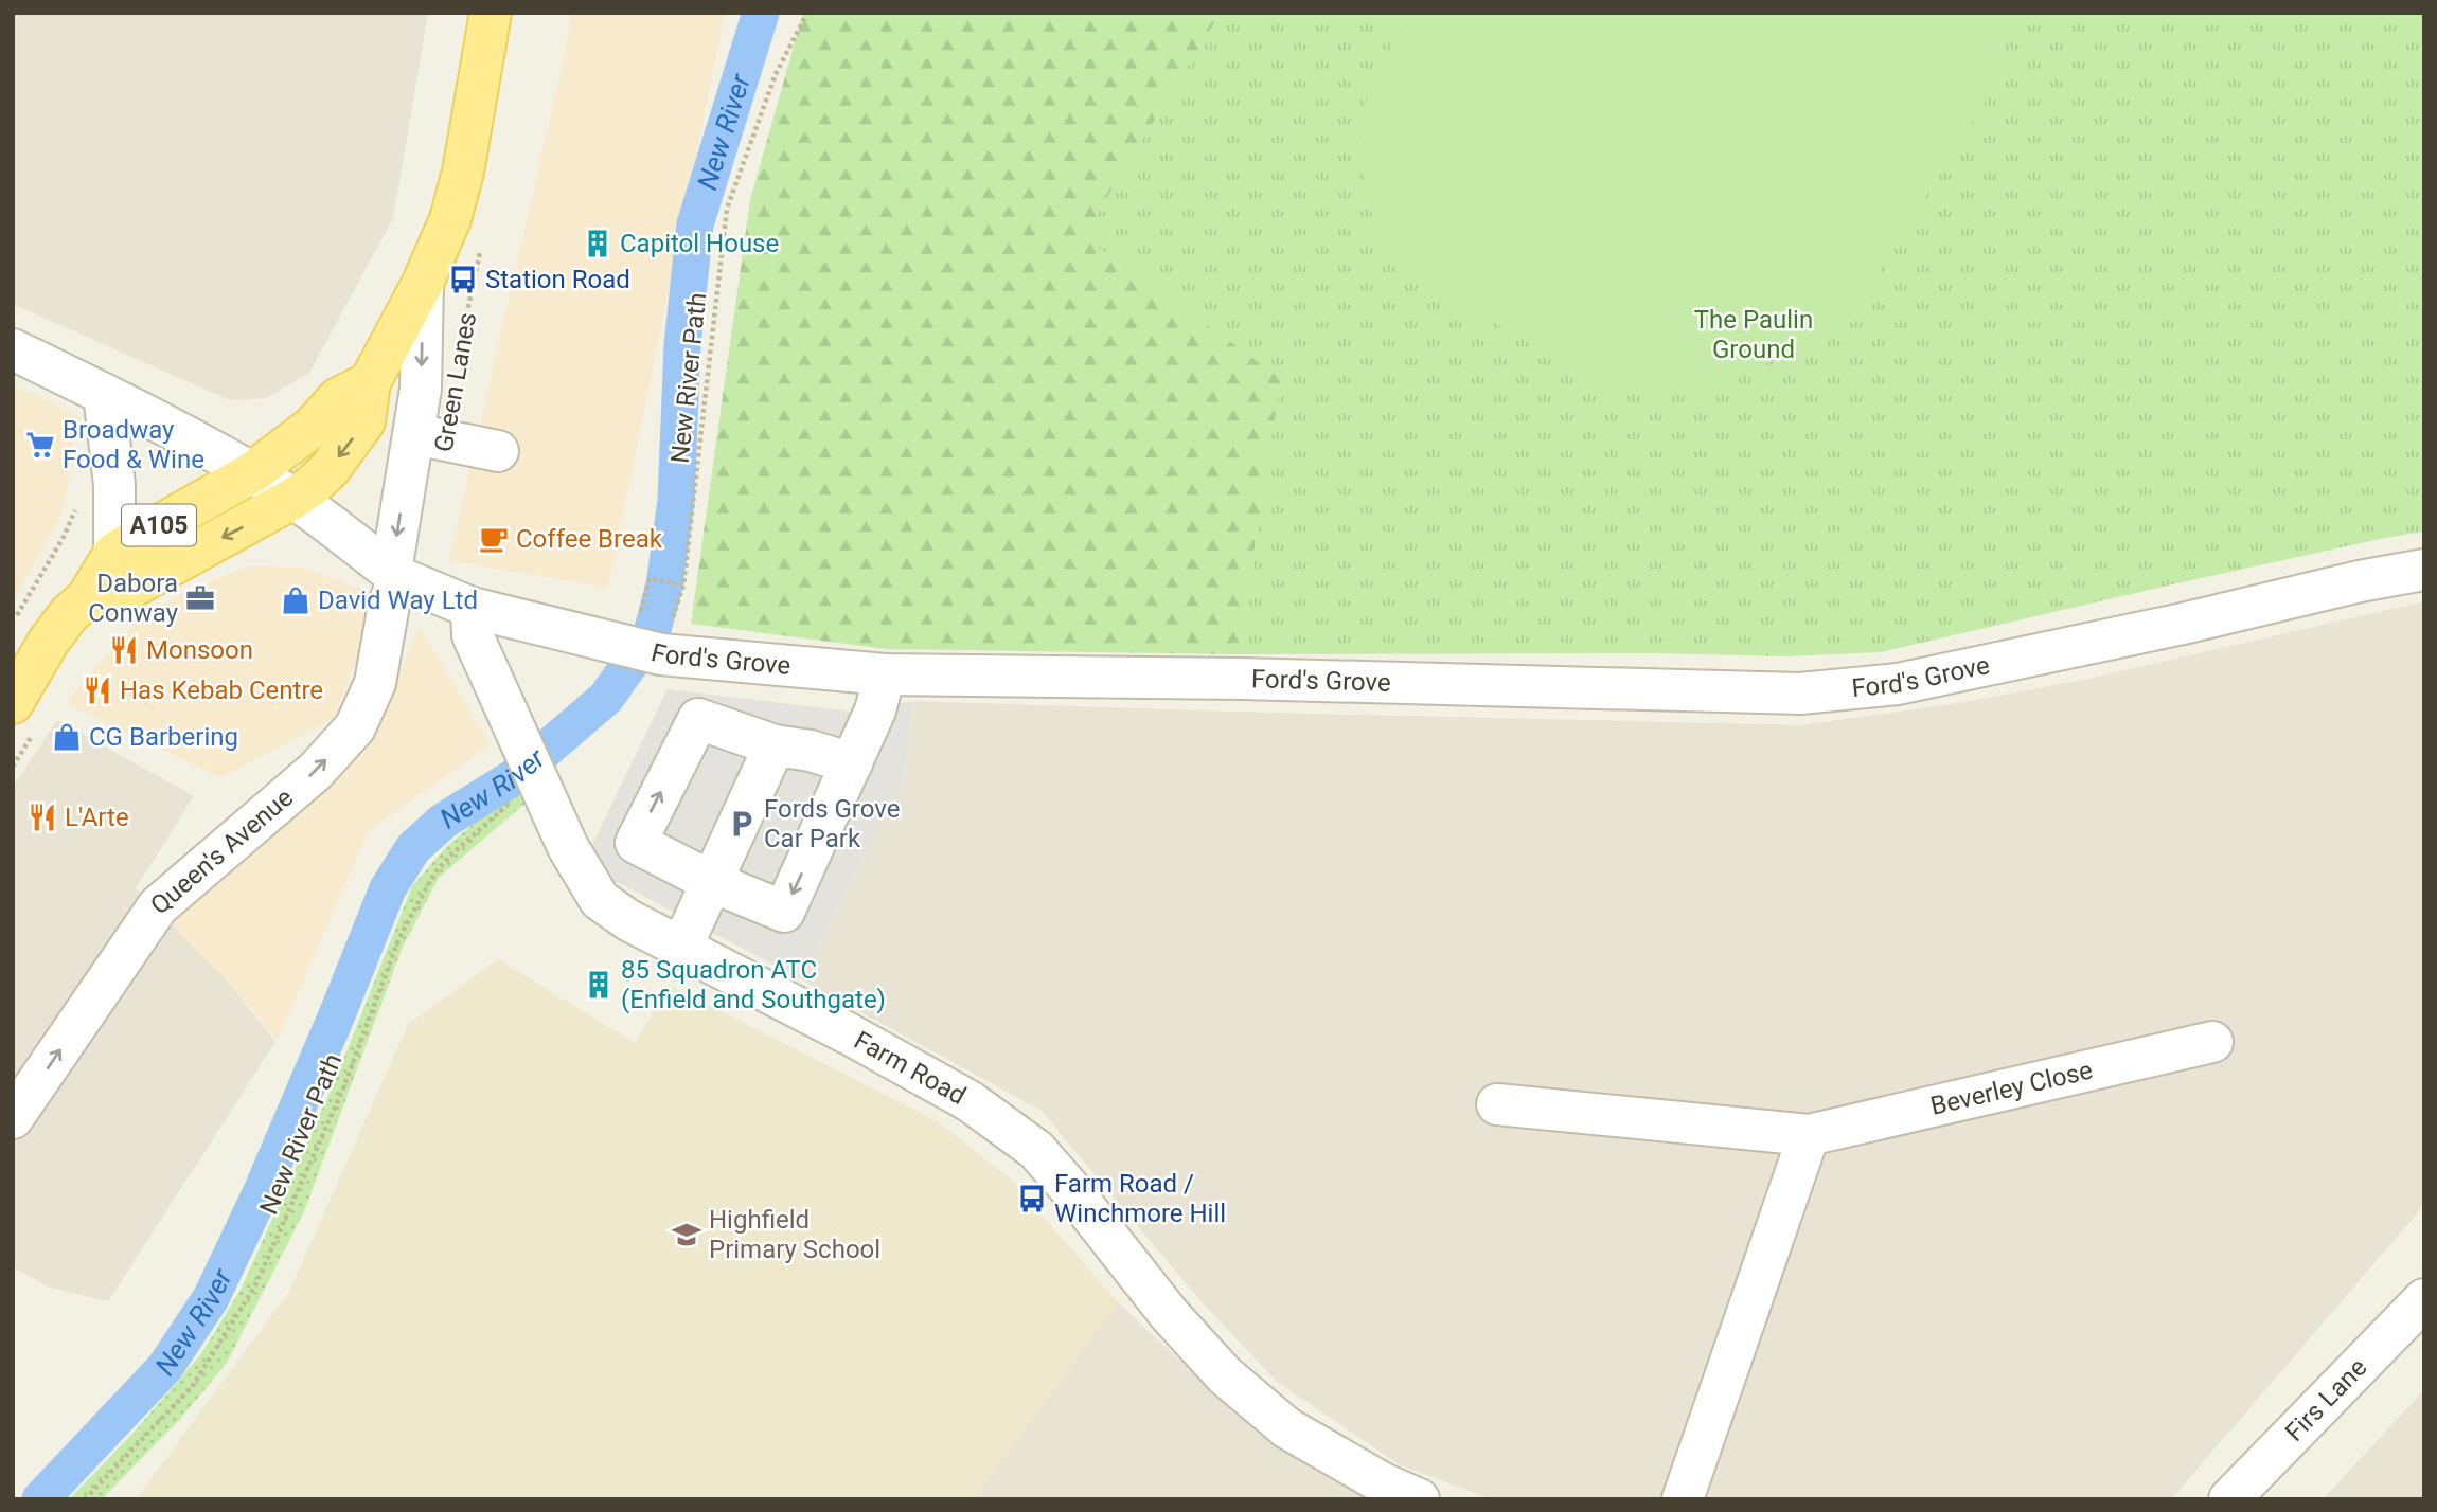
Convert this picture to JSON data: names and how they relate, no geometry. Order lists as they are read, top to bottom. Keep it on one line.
{"streets":{"main road":["Green Lanes","A105"],"street":["Ford's Grove","Queen's Avenue","Farm Road","Beverley Close","Firs Lane"],"path":["New River Path"]},"crossings":[["New River Path","Farm Road"],["Green Lanes","A105"],["Green Lanes","Ford's Grove"],["Green Lanes","Queen's Avenue"],["A105","Ford's Grove"],["Ford's Grove","Queen's Avenue"],["Ford's Grove","Farm Road"]],"water":["New River"],"parks":["The Paulin Ground"],"places":{"building":["Capitol House","85 Squadron ATC (Enfield and Southgate)"],"bus stop":["Station Road","Farm Road / Winchmore Hill"],"supermarket":["Broadway Food & Wine"],"cafe":["Coffee Break"],"office":["Dabora Conway"],"shop":["David Way Ltd","CG Barbering"],"restaurant":["Monsoon","Has Kebab Centre","L'Arte"],"parking":["Fords Grove Car Park"],"school or university":["Highfield Primary School"]}}
